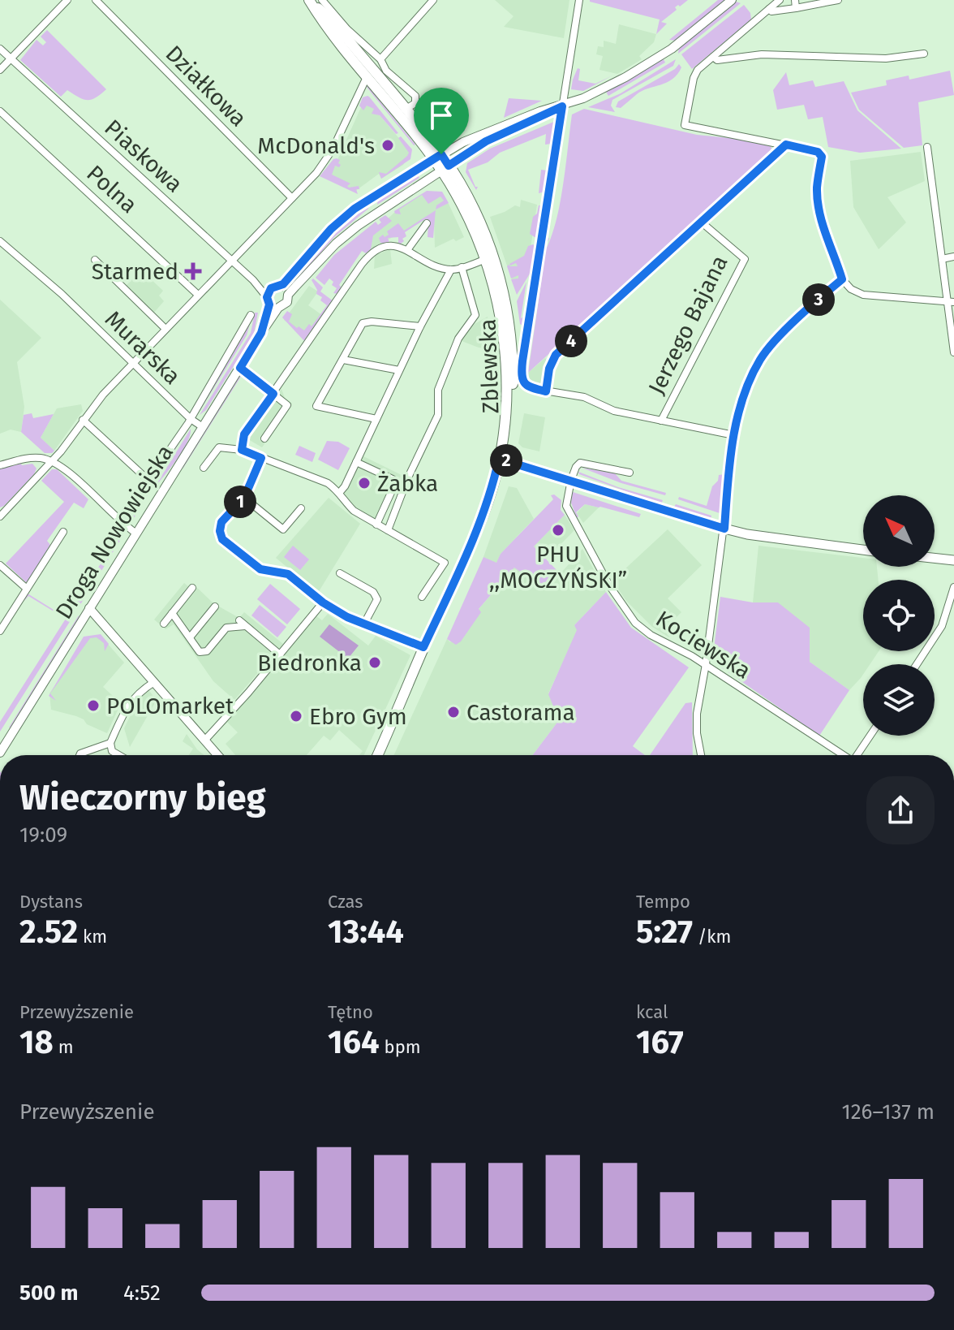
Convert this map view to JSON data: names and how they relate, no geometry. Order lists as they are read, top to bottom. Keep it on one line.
{"streets":{"main road":["Zblewska"],"street":["Działkowa","Piaskowa","Polna","Jerzego Bajana","Murarska","Droga Nowowiejska","Kociewska"]},"crossings":[["Piaskowa","Droga Nowowiejska"],["Murarska","Droga Nowowiejska"]],"places":{"other":["McDonald's","Żabka","PHU ,,MOCZYŃSKI”","Biedronka","POLOmarket","Castorama","Ebro Gym"],"health":["Starmed"]},"north":"top left","page":{"pins":["3","4","2","1"],"heading":["Wieczorny bieg","19:09"],"stats":[["Dystans","2.52 km"],["Czas","13:44"],["Tempo","5:27 /km"],["Przewyższenie","18 m"],["Tętno","164 bpm"],["kcal","167"]],"chart":["Przewyższenie","126–137 m"],"list":[{"name":"500 m","note":"4:52"}]}}
